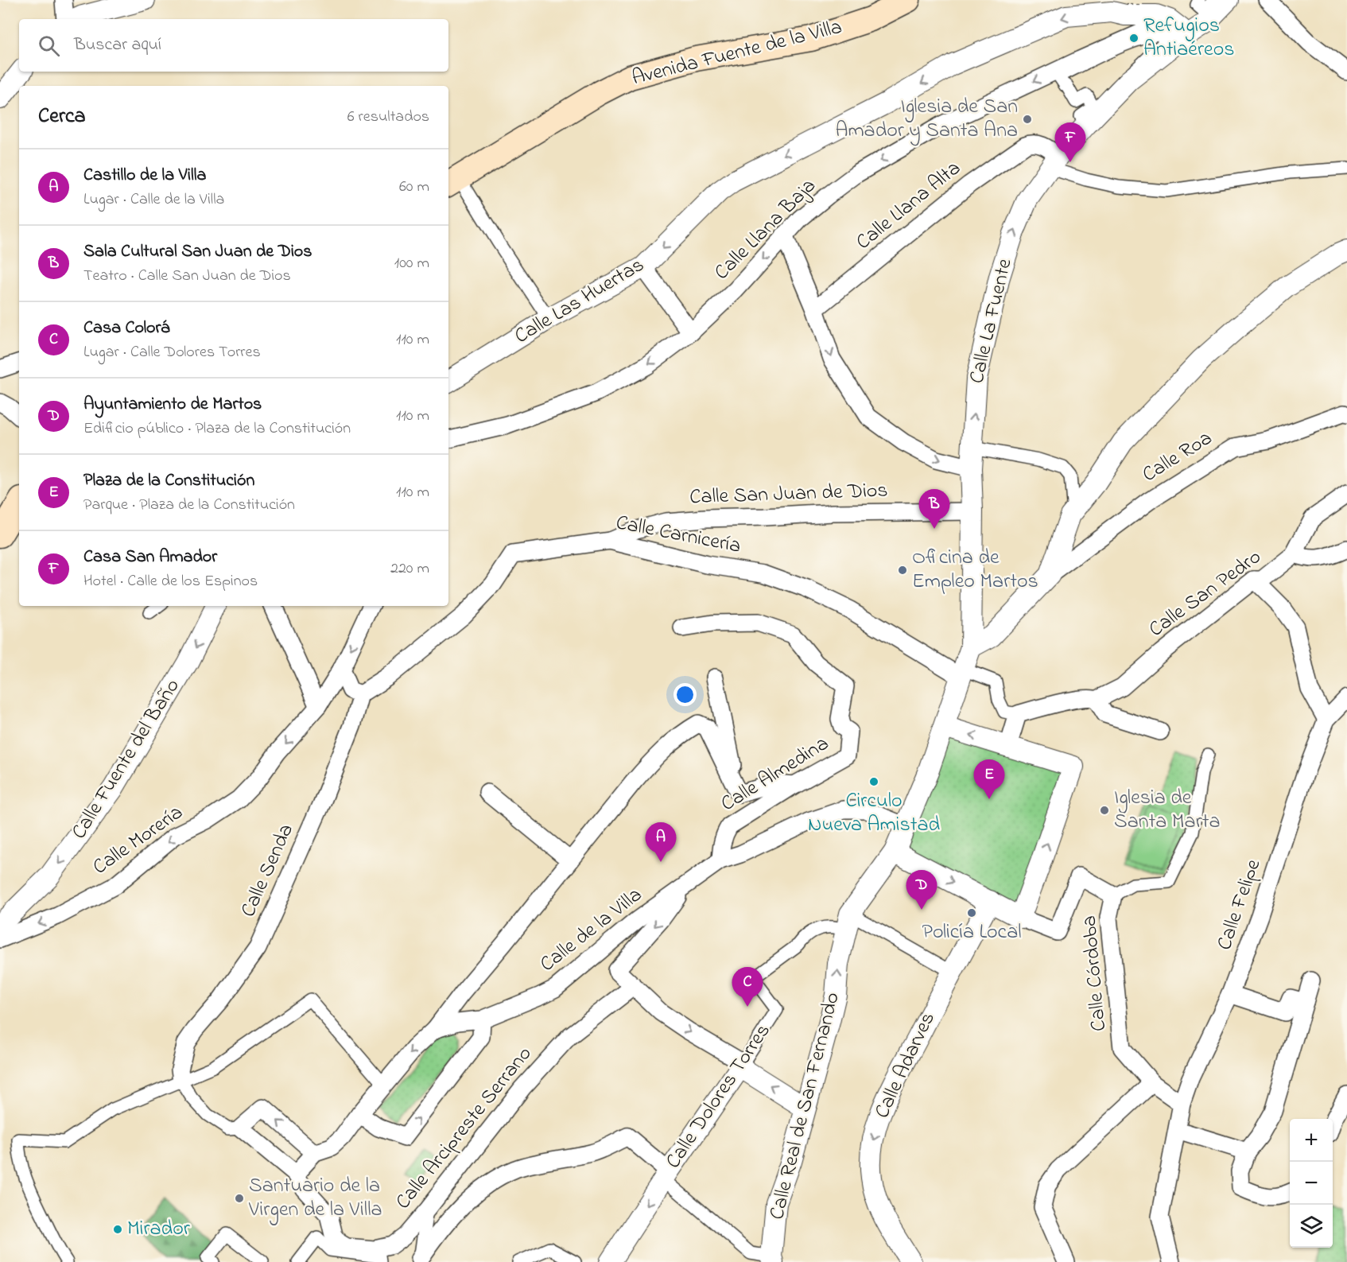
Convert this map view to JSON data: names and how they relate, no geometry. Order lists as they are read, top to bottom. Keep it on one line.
{"streets":{"main road":["Avenida Fuente de la Villa"],"street":["Calle Llana Alta","Calle Llana Baja","Calle Las Huertas","Calle La Fuente","Calle Roa","Calle San Juan de Dios","Calle Carnicería","Calle San Pedro","Calle Fuente del Baño","Calle Almedina","Calle Morería","Calle Senda","Calle Felipe","Calle de la Villa","Calle Córdoba","Calle Adarves","Calle Dolores Torres","Calle Real de San Fernando","Calle Arcipreste Serrano"]},"crossings":[["Calle Llana Alta","Calle La Fuente"],["Calle Llana Baja","Calle Las Huertas"],["Calle Las Huertas","Calle La Fuente"],["Calle La Fuente","Calle San Juan de Dios"],["Calle La Fuente","Calle Carnicería"],["Calle La Fuente","Calle de la Villa"],["Calle La Fuente","Calle Real de San Fernando"],["Calle San Juan de Dios","Calle Carnicería"],["Calle Carnicería","Calle Senda"],["Calle Almedina","Calle de la Villa"],["Calle Felipe","Calle Córdoba"],["Calle de la Villa","Calle Real de San Fernando"],["Calle de la Villa","Calle Arcipreste Serrano"],["Calle Dolores Torres","Calle Real de San Fernando"]],"one_way":["Calle Llana Baja","Calle Las Huertas","Calle Fuente del Baño","Calle Morería","Calle Adarves","Calle Real de San Fernando"],"places":["Refugios Antiaéreos","Iglesia de San Amador y Santa Ana","Oficina de Empleo Martos","Circulo Nueva Amistad","Iglesia de Santa Marta","Policía Local","Santuario de la Virgen de la Villa","Mirador"],"page":{"search":"Buscar aquí","heading":["Cerca","6 resultados"],"pins":["F","B","E","A","D","C"],"list":[{"mark":"A","name":"Castillo de la Villa","note":"Lugar · Calle de la Villa","value":"60 m"},{"mark":"B","name":"Sala Cultural San Juan de Dios","note":"Teatro · Calle San Juan de Dios","value":"100 m"},{"mark":"C","name":"Casa Colorá","note":"Lugar · Calle Dolores Torres","value":"110 m"},{"mark":"D","name":"Ayuntamiento de Martos","note":"Edificio público · Plaza de la Constitución","value":"110 m"},{"mark":"E","name":"Plaza de la Constitución","note":"Parque · Plaza de la Constitución","value":"110 m"},{"mark":"F","name":"Casa San Amador","note":"Hotel · Calle de los Espinos","value":"220 m"}],"map_buttons":["+","−"]}}
